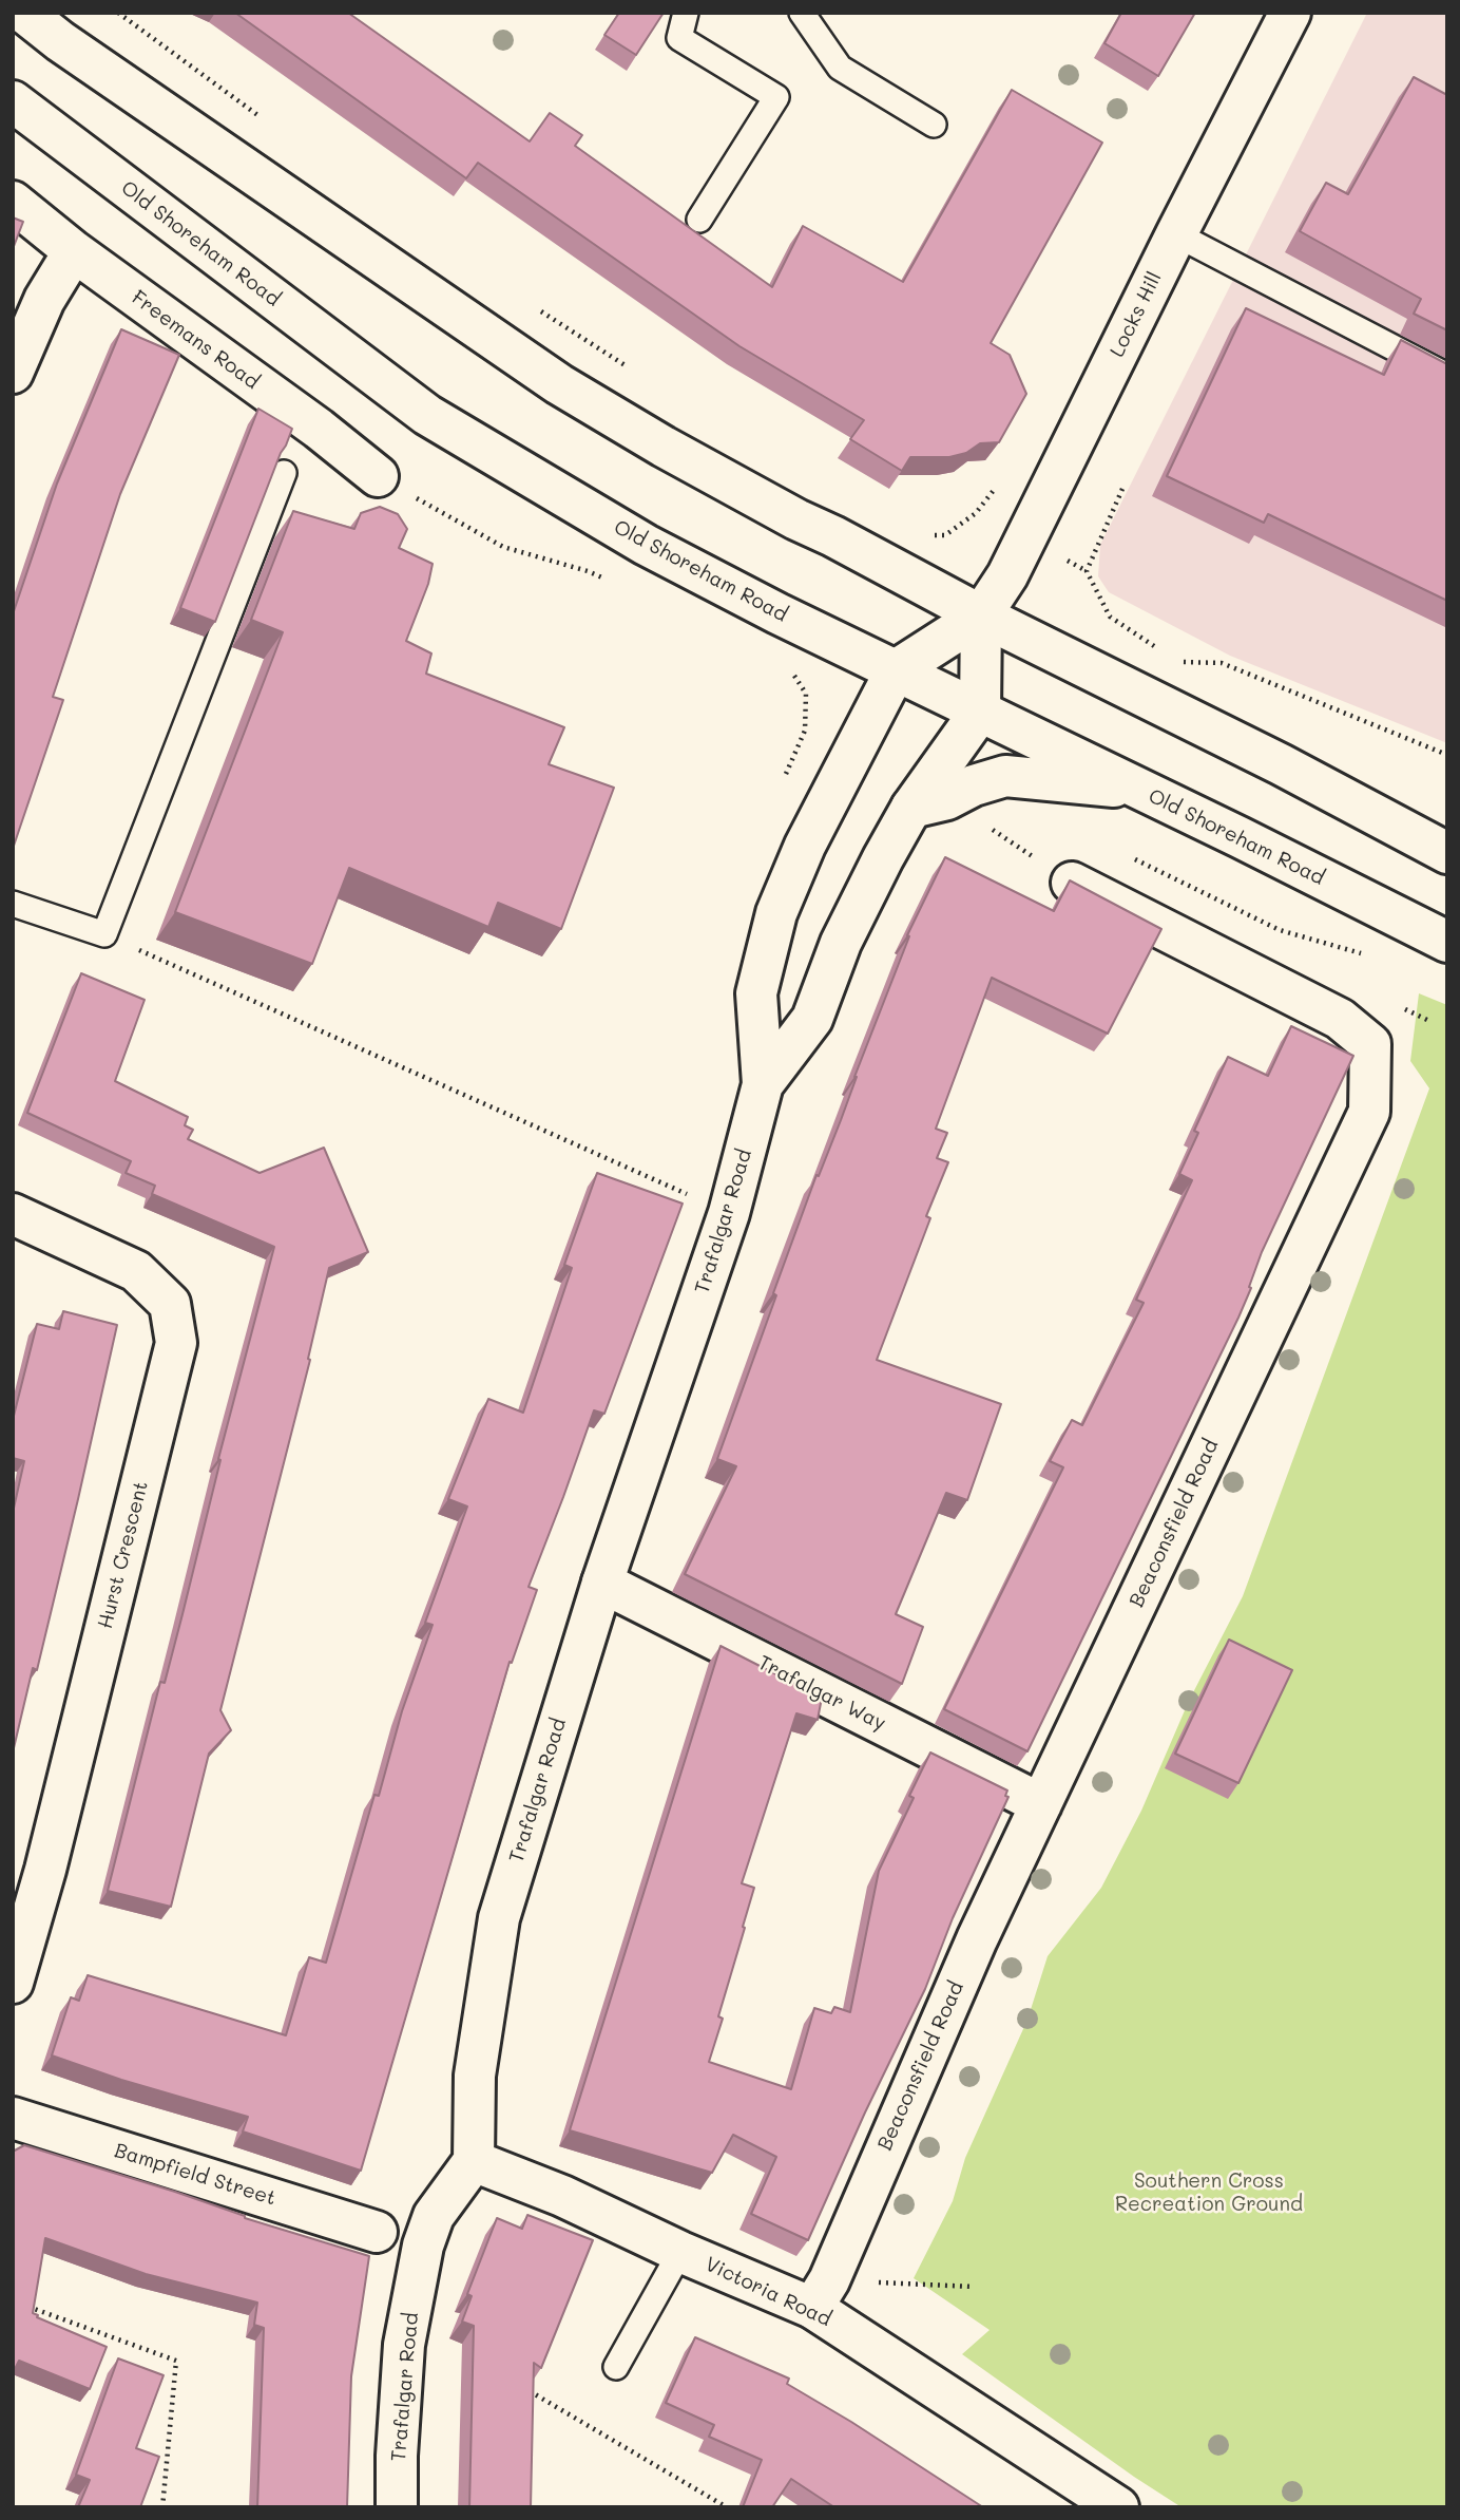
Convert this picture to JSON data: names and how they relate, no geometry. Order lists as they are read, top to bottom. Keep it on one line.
{"streets":{"main road":["Old Shoreham Road","Locks Hill","Freemans Road","Trafalgar Road","Beaconsfield Road","Hurst Crescent","Trafalgar Way","Bampfield Street","Victoria Road"]},"crossings":[["Old Shoreham Road","Trafalgar Road"],["Locks Hill","Trafalgar Road"],["Trafalgar Road","Trafalgar Way"],["Trafalgar Road","Victoria Road"],["Beaconsfield Road","Trafalgar Way"],["Beaconsfield Road","Victoria Road"]],"parks":["Southern Cross Recreation Ground"]}
